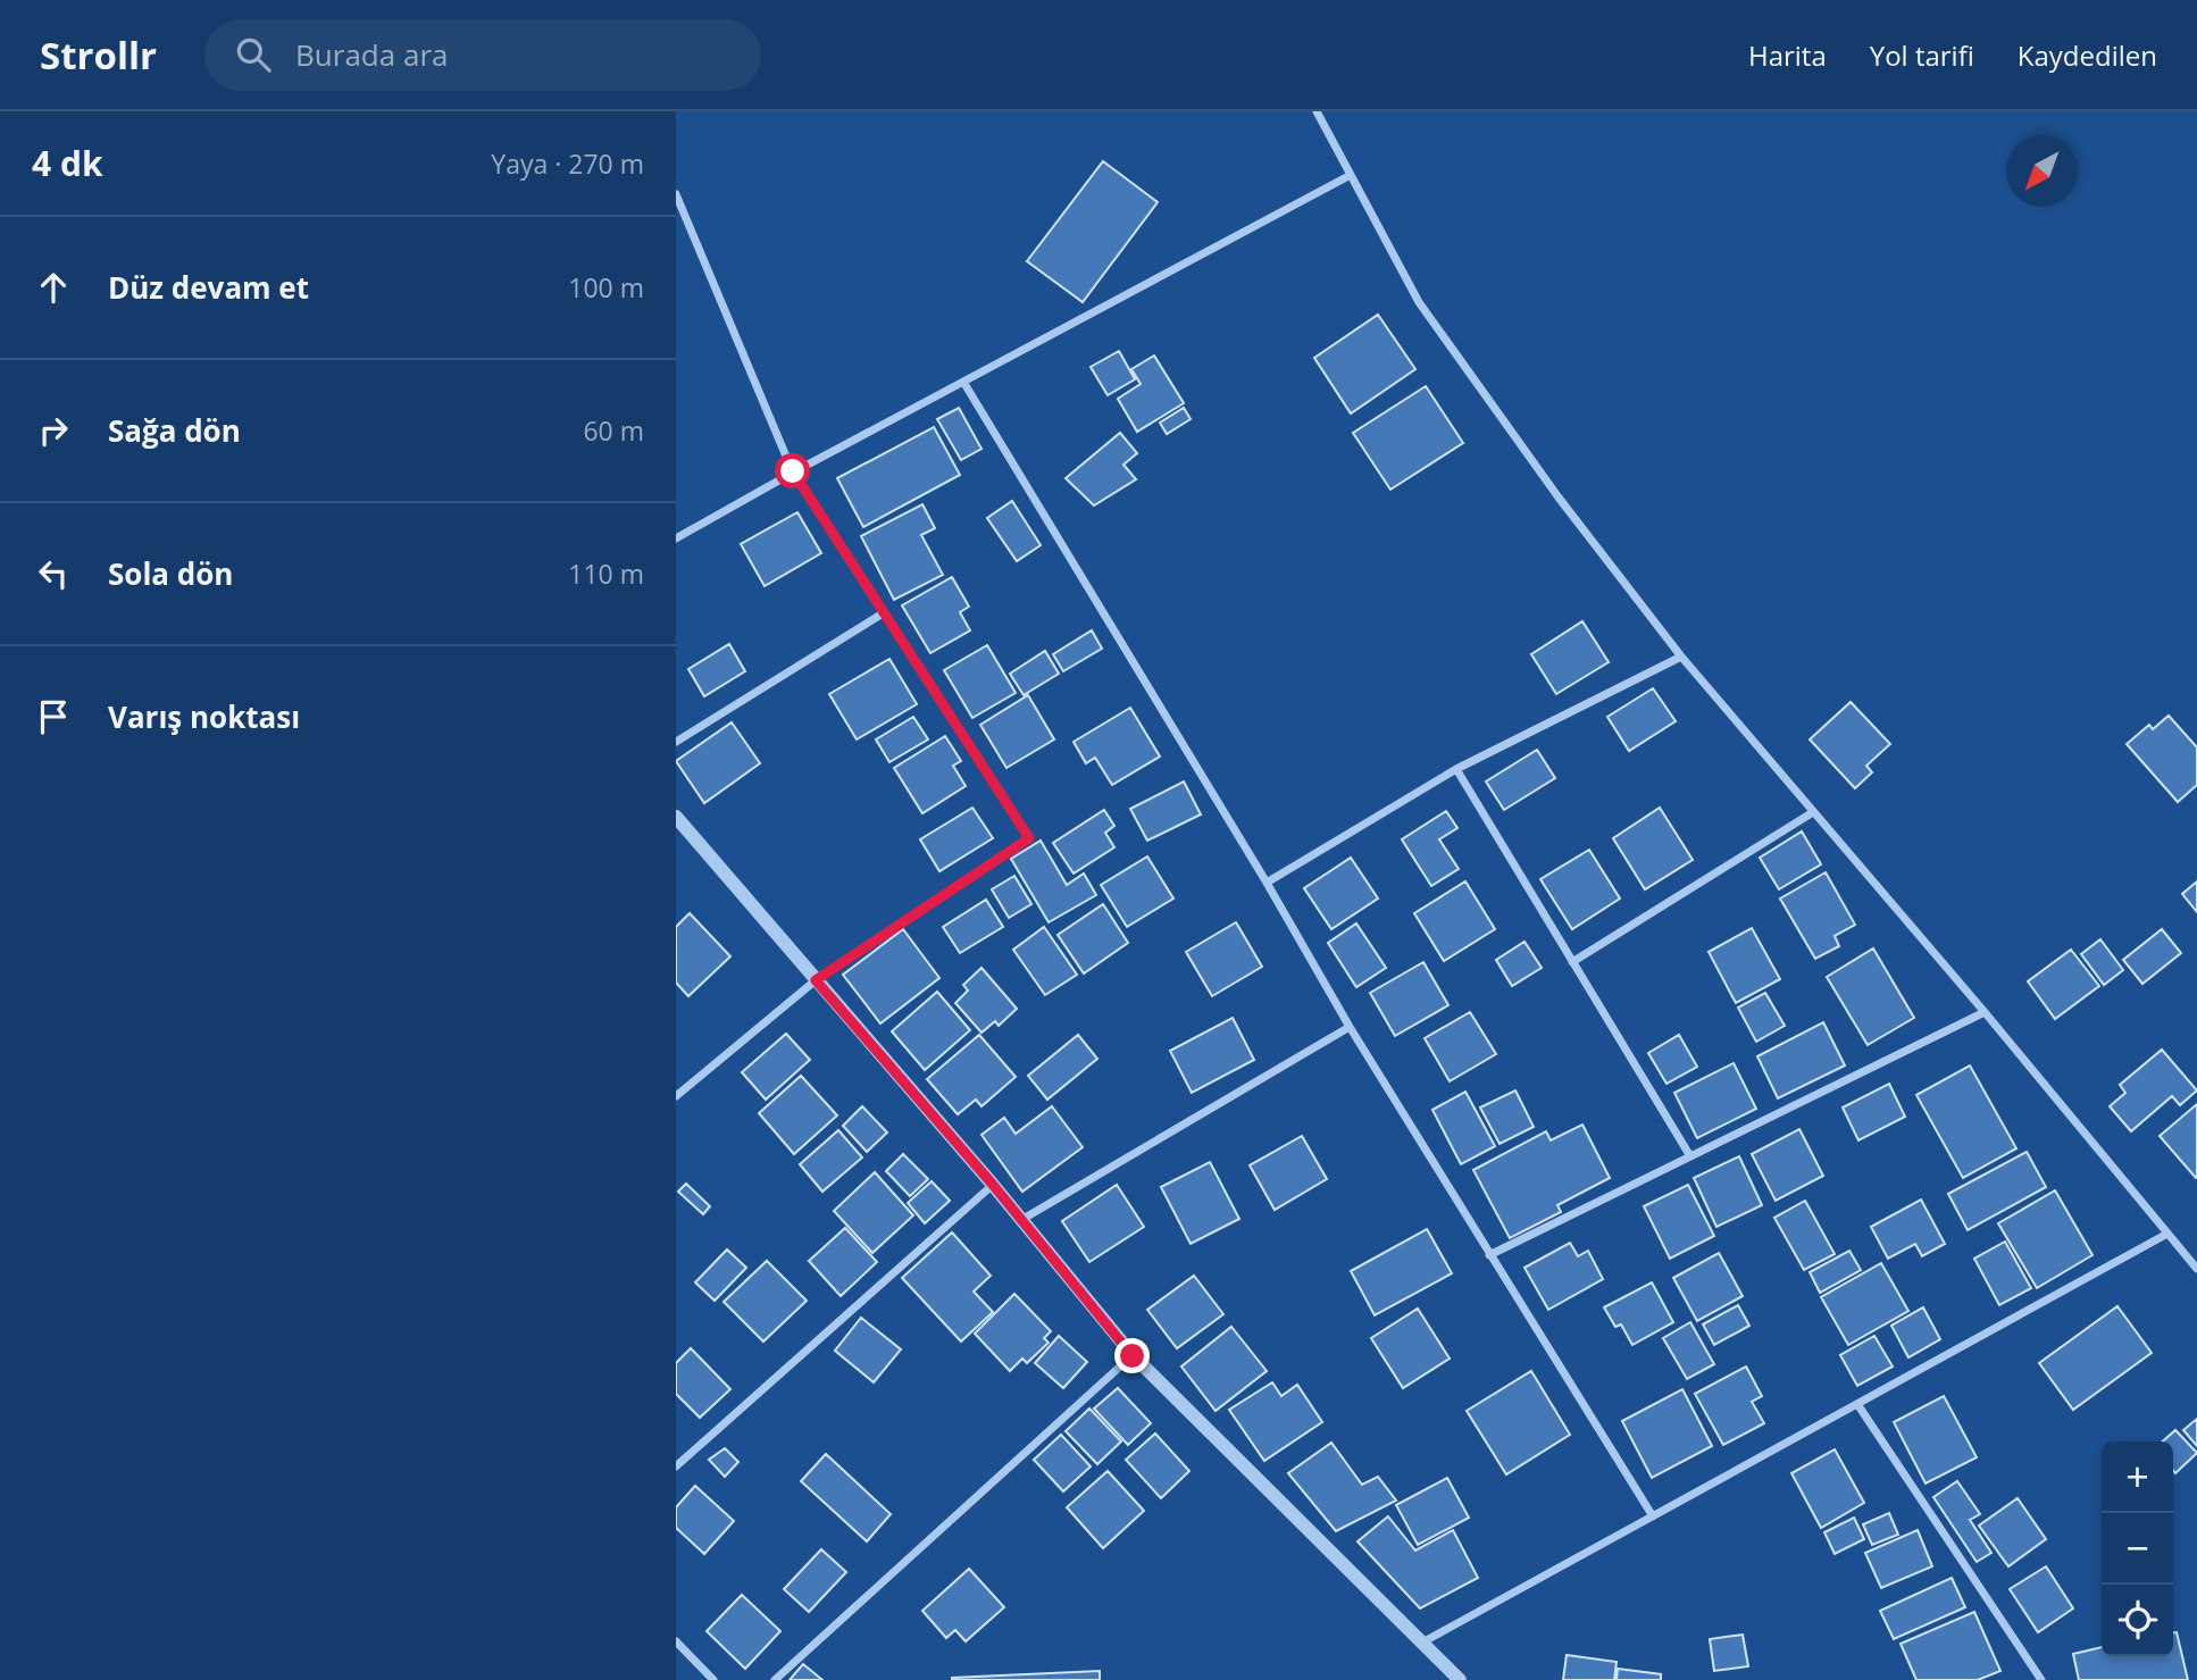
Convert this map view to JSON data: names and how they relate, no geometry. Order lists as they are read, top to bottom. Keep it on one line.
{"north":"bottom left","page":{"header":"Strollr","search":"Burada ara","nav":["Harita","Yol tarifi","Kaydedilen"],"heading":["4 dk","Yaya · 270 m"],"list":[["Düz devam et","100 m"],["Sağa dön","60 m"],["Sola dön","110 m"],"Varış noktası"],"map_buttons":["+","−"]}}
